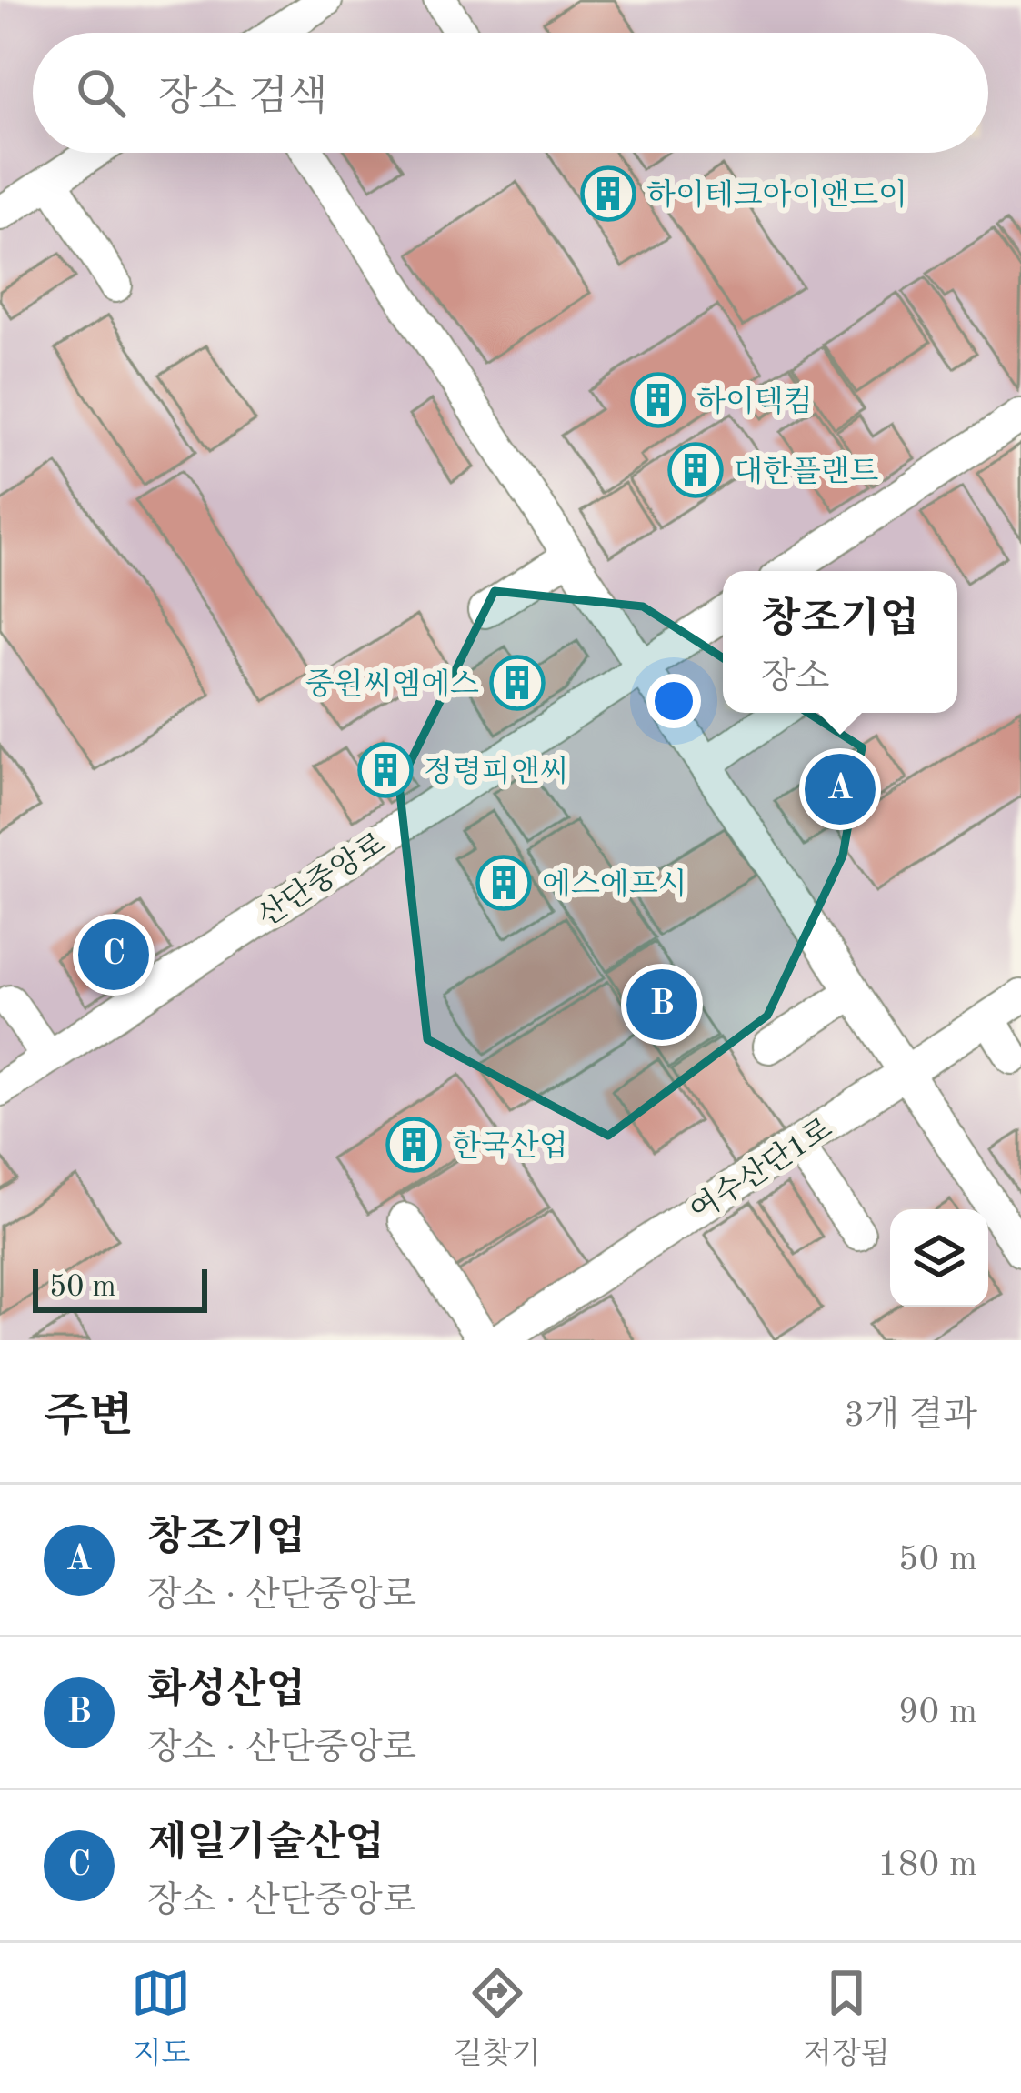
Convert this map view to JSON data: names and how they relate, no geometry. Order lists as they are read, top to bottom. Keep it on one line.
{"streets":{"street":["산단중앙로","여수산단1로"]},"places":{"building":["하이테크아이앤드이","하이텍컴","대한플랜트","중원씨엠에스","정령피앤씨","에스에프시","한국산업"]},"scale_bar":"50 m","page":{"search":"장소 검색","popup":["창조기업","장소"],"pins":["A","C","B"],"scale":"50 m","heading":["주변","3개 결과"],"list":[{"mark":"A","name":"창조기업","note":"장소 · 산단중앙로","value":"50 m"},{"mark":"B","name":"화성산업","note":"장소 · 산단중앙로","value":"90 m"},{"mark":"C","name":"제일기술산업","note":"장소 · 산단중앙로","value":"180 m"}],"nav":["지도","길찾기","저장됨"]}}
